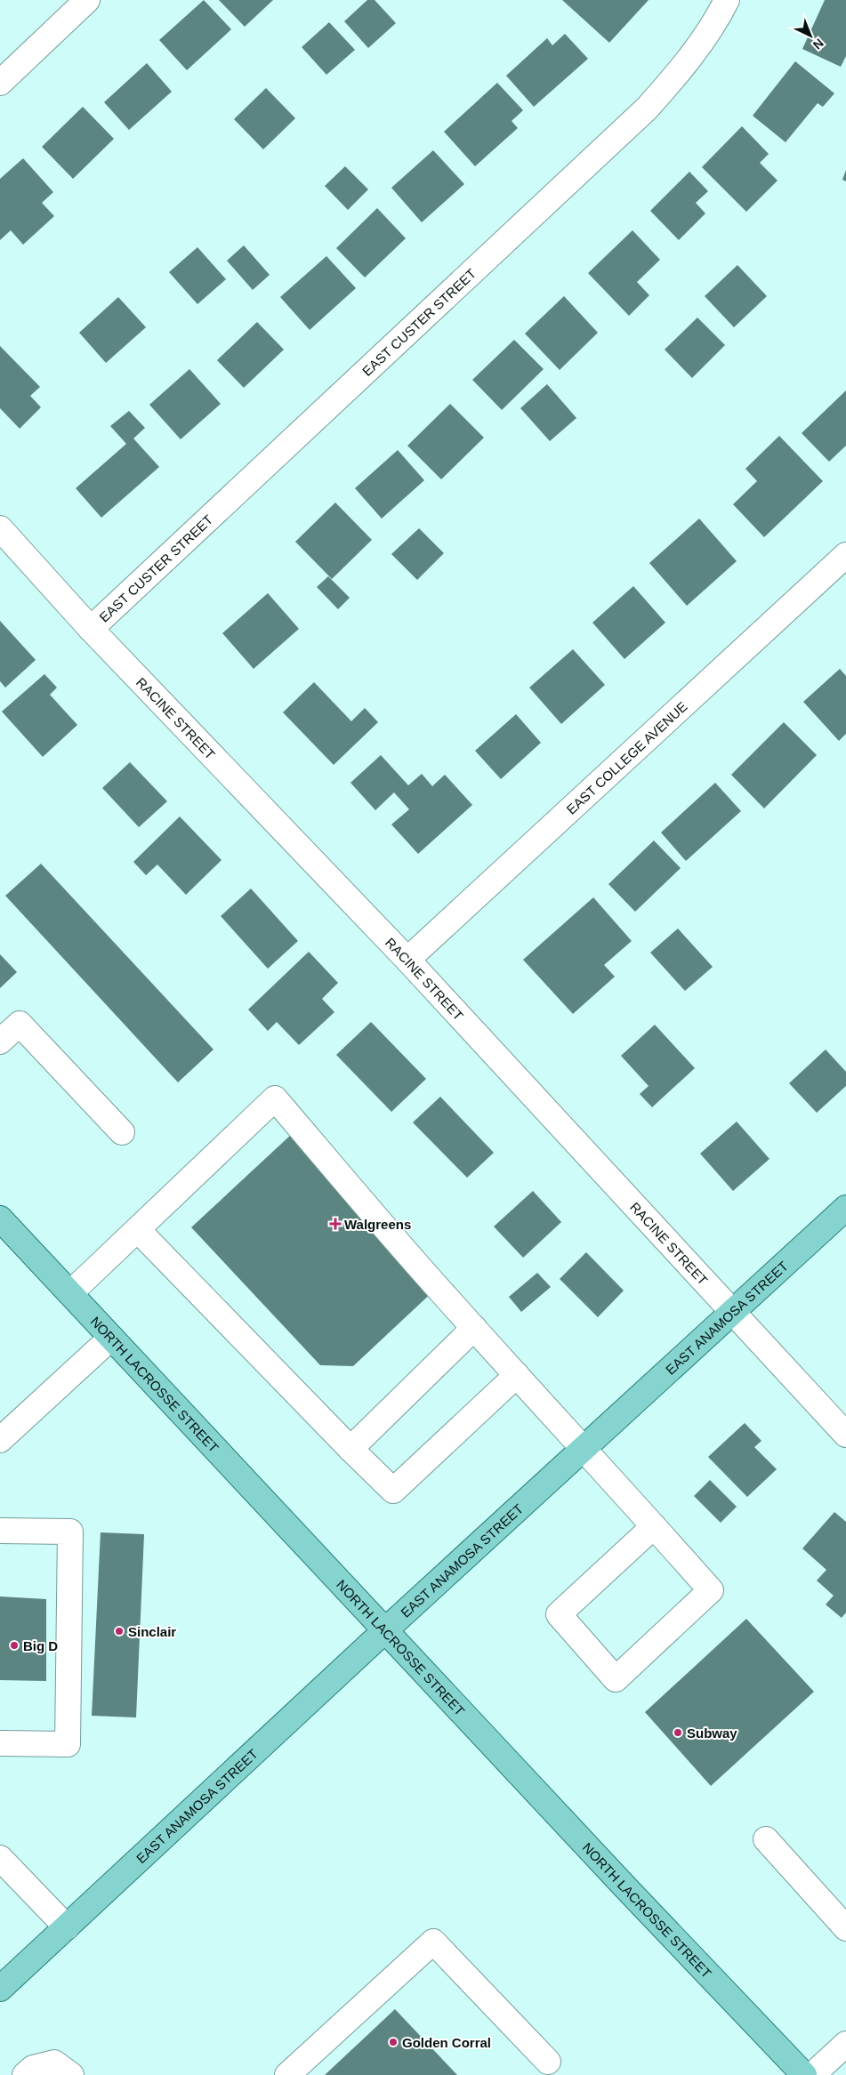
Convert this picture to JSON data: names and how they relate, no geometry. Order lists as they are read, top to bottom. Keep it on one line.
{"streets":{"main road":["EAST ANAMOSA STREET","NORTH LACROSSE STREET"],"street":["EAST CUSTER STREET","RACINE STREET","EAST COLLEGE AVENUE"]},"crossings":[["EAST CUSTER STREET","RACINE STREET"],["RACINE STREET","EAST COLLEGE AVENUE"],["RACINE STREET","EAST ANAMOSA STREET"],["EAST ANAMOSA STREET","NORTH LACROSSE STREET"]],"places":{"health":["Walgreens"],"other":["Sinclair","Big D","Subway","Golden Corral"]},"north":"bottom right"}
